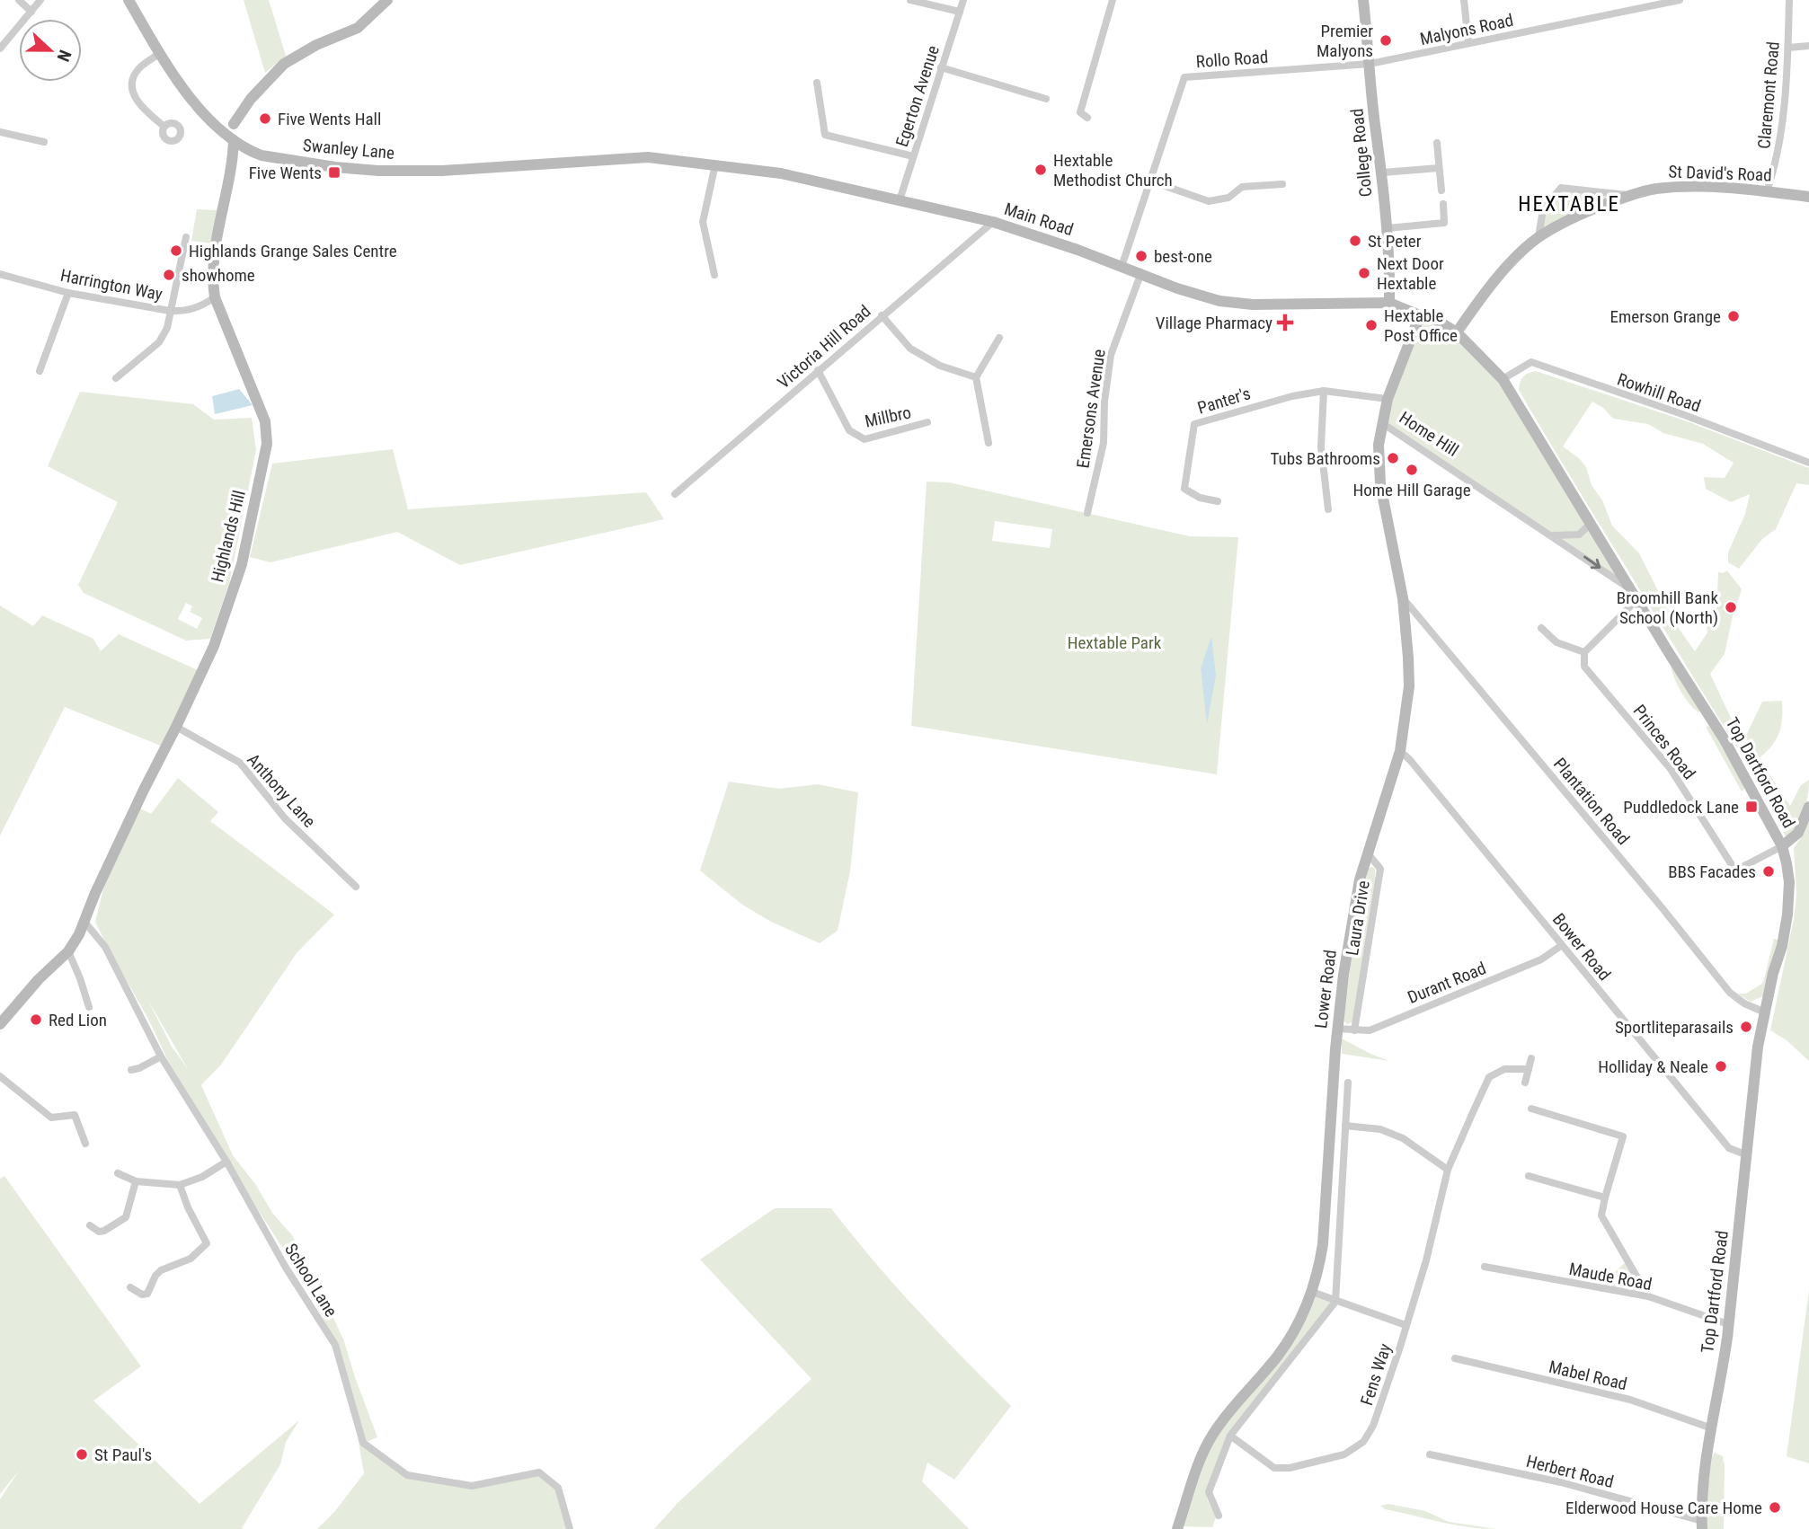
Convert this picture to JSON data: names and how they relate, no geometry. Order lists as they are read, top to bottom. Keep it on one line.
{"streets":{"street":["Malyons Road","Rollo Road","Claremont Road","Egerton Avenue","Swanley Lane","College Road","St David's Road","Main Road","Harrington Way","Victoria Hill Road","Rowhill Road","Panter's","Emersons Avenue","Millbro","Home Hill","Highlands Hill","Princes Road","Top Dartford Road","Anthony Lane","Plantation Road","Laura Drive","Bower Road","Durant Road","Lower Road","Maude Road","School Lane","Fens Way","Mabel Road","Herbert Road"]},"crossings":[["Malyons Road","Rollo Road"],["Malyons Road","College Road"],["Rollo Road","College Road"],["Rollo Road","Main Road"],["Claremont Road","St David's Road"],["Egerton Avenue","Main Road"],["Swanley Lane","Main Road"],["Swanley Lane","Highlands Hill"],["College Road","Main Road"],["St David's Road","Top Dartford Road"],["Main Road","Victoria Hill Road"],["Main Road","Emersons Avenue"],["Main Road","Home Hill"],["Main Road","Top Dartford Road"],["Harrington Way","Highlands Hill"],["Victoria Hill Road","Millbro"],["Rowhill Road","Top Dartford Road"],["Panter's","Home Hill"],["Home Hill","Top Dartford Road"],["Home Hill","Lower Road"],["Highlands Hill","Anthony Lane"],["Highlands Hill","School Lane"],["Princes Road","Top Dartford Road"],["Top Dartford Road","Plantation Road"],["Top Dartford Road","Bower Road"],["Top Dartford Road","Maude Road"],["Top Dartford Road","Mabel Road"],["Top Dartford Road","Herbert Road"],["Plantation Road","Lower Road"],["Laura Drive","Durant Road"],["Laura Drive","Lower Road"],["Bower Road","Durant Road"],["Bower Road","Lower Road"],["Durant Road","Lower Road"]],"districts":["HEXTABLE"],"parks":["Hextable Park"],"places":{"other":["Premier Malyons","Five Wents Hall","Hextable Methodist Church","St Peter","Highlands Grange Sales Centre","best-one","Next Door Hextable","showhome","Emerson Grange","Hextable Post Office","Tubs Bathrooms","Home Hill Garage","Broomhill Bank School (North)","BBS Facades","Red Lion","Sportliteparasails","Holliday & Neale","St Paul's","Elderwood House Care Home"],"transit":["Five Wents","Puddledock Lane"],"health":["Village Pharmacy"]},"north":"right"}
